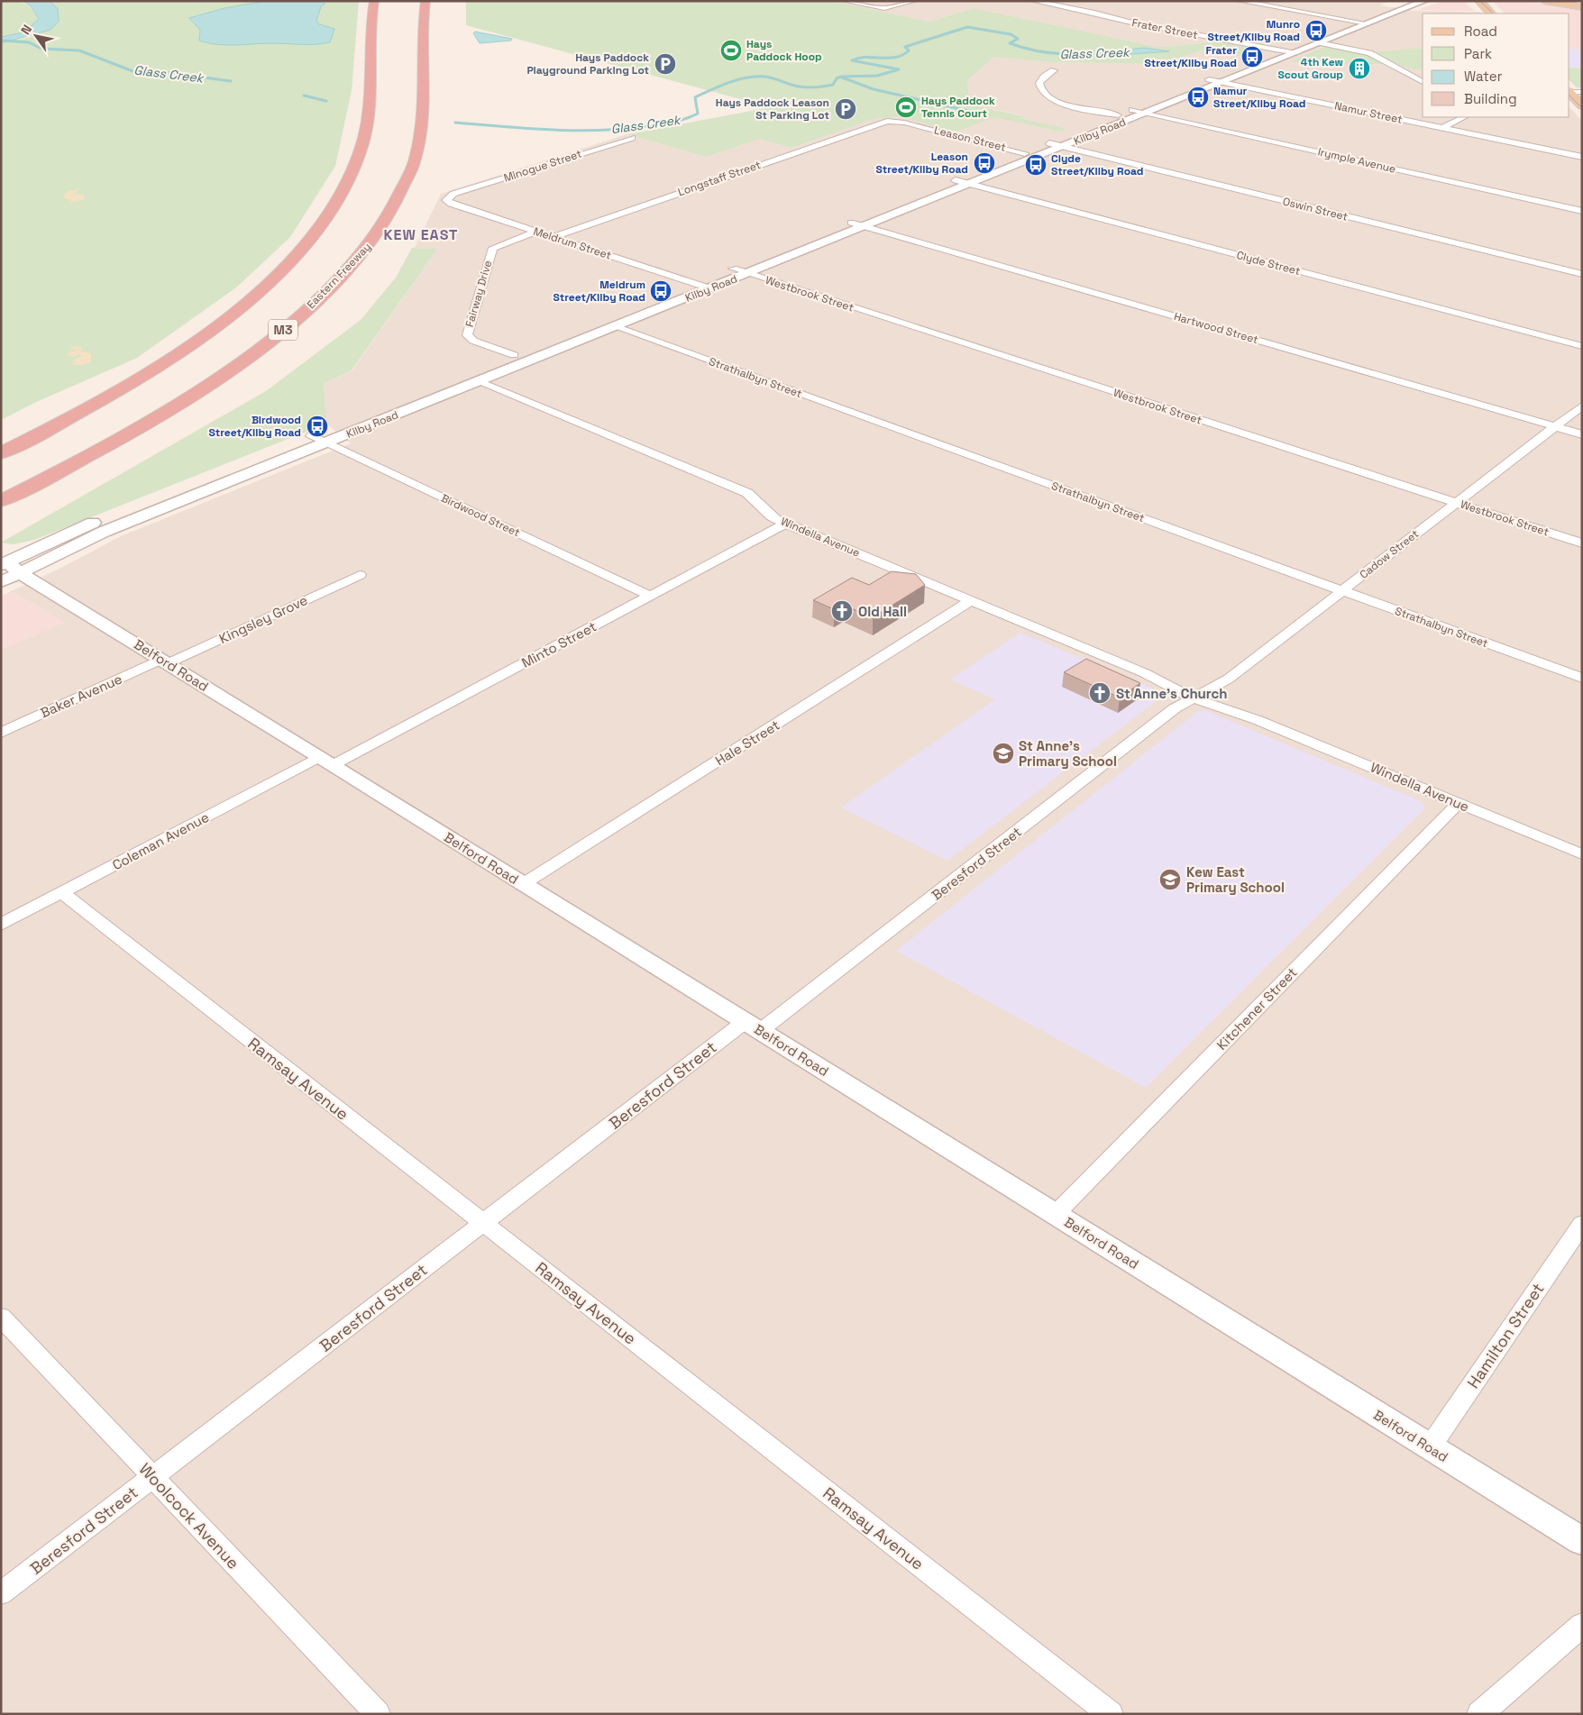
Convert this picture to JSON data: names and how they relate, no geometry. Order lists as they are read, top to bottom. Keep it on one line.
{"streets":{"highway":["Eastern Freeway","M3"],"street":["Frater Street","Namur Street","Kilby Road","Leason Street","Irymple Avenue","Minogue Street","Longstaff Street","Oswin Street","Meldrum Street","Clyde Street","Fairway Drive","Westbrook Street","Hartwood Street","Strathalbyn Street","Birdwood Street","Windella Avenue","Cadow Street","Kingsley Grove","Minto Street","Belford Road","Baker Avenue","Hale Street","Coleman Avenue","Beresford Street","Kitchener Street","Ramsay Avenue","Hamilton Street","Woolcock Avenue"]},"crossings":[["Frater Street","Kilby Road"],["Namur Street","Kilby Road"],["Kilby Road","Leason Street"],["Kilby Road","Irymple Avenue"],["Kilby Road","Oswin Street"],["Kilby Road","Meldrum Street"],["Kilby Road","Clyde Street"],["Kilby Road","Fairway Drive"],["Kilby Road","Westbrook Street"],["Kilby Road","Hartwood Street"],["Kilby Road","Strathalbyn Street"],["Kilby Road","Birdwood Street"],["Kilby Road","Windella Avenue"],["Kilby Road","Belford Road"],["Leason Street","Longstaff Street"],["Minogue Street","Meldrum Street"],["Longstaff Street","Meldrum Street"],["Meldrum Street","Fairway Drive"],["Westbrook Street","Cadow Street"],["Hartwood Street","Cadow Street"],["Strathalbyn Street","Cadow Street"],["Birdwood Street","Minto Street"],["Windella Avenue","Cadow Street"],["Windella Avenue","Minto Street"],["Windella Avenue","Hale Street"],["Windella Avenue","Beresford Street"],["Windella Avenue","Kitchener Street"],["Cadow Street","Beresford Street"],["Kingsley Grove","Belford Road"],["Kingsley Grove","Baker Avenue"],["Minto Street","Belford Road"],["Minto Street","Coleman Avenue"],["Belford Road","Baker Avenue"],["Belford Road","Hale Street"],["Belford Road","Coleman Avenue"],["Belford Road","Beresford Street"],["Belford Road","Kitchener Street"],["Belford Road","Hamilton Street"],["Coleman Avenue","Ramsay Avenue"],["Beresford Street","Ramsay Avenue"],["Beresford Street","Woolcock Avenue"]],"districts":["KEW EAST"],"water":["Glass Creek"],"places":{"bus stop":["Munro Street/Kilby Road","Frater Street/Kilby Road","Namur Street/Kilby Road","Leason Street/Kilby Road","Clyde Street/Kilby Road","Meldrum Street/Kilby Road","Birdwood Street/Kilby Road"],"sports":["Hays Paddock Hoop","Hays Paddock Tennis Court"],"parking":["Hays Paddock Playground Parking Lot","Hays Paddock Leason St Parking Lot"],"building":["4th Kew Scout Group"],"church":["Old Hall","St Anne's Church"],"school or university":["St Anne's Primary School","Kew East Primary School"]},"legend":["Road","Park","Water","Building"],"north":"top left"}
